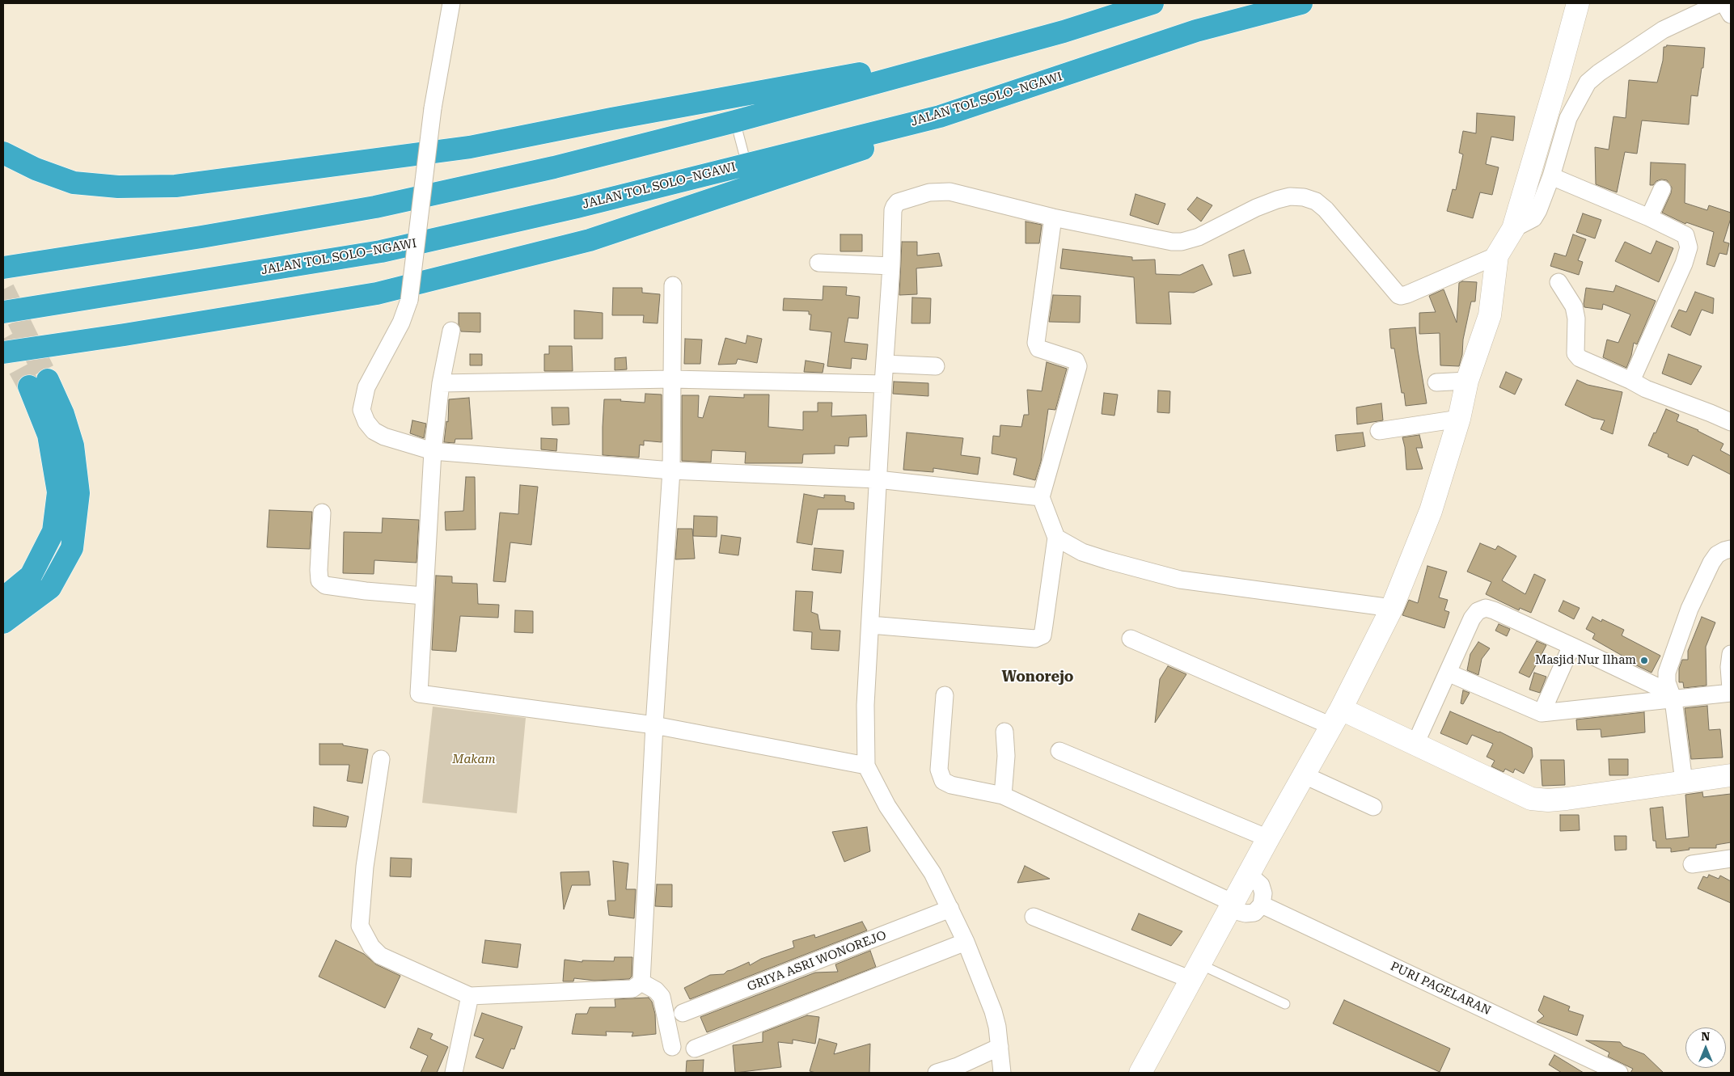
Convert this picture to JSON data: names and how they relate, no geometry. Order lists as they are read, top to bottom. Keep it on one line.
{"streets":{"highway":["JALAN TOL SOLO–NGAWI"],"street":["GRIYA ASRI WONOREJO","PURI PAGELARAN"]},"districts":["Wonorejo"],"parks":["Makam"],"places":["Masjid Nur Ilham"],"north":"top"}
